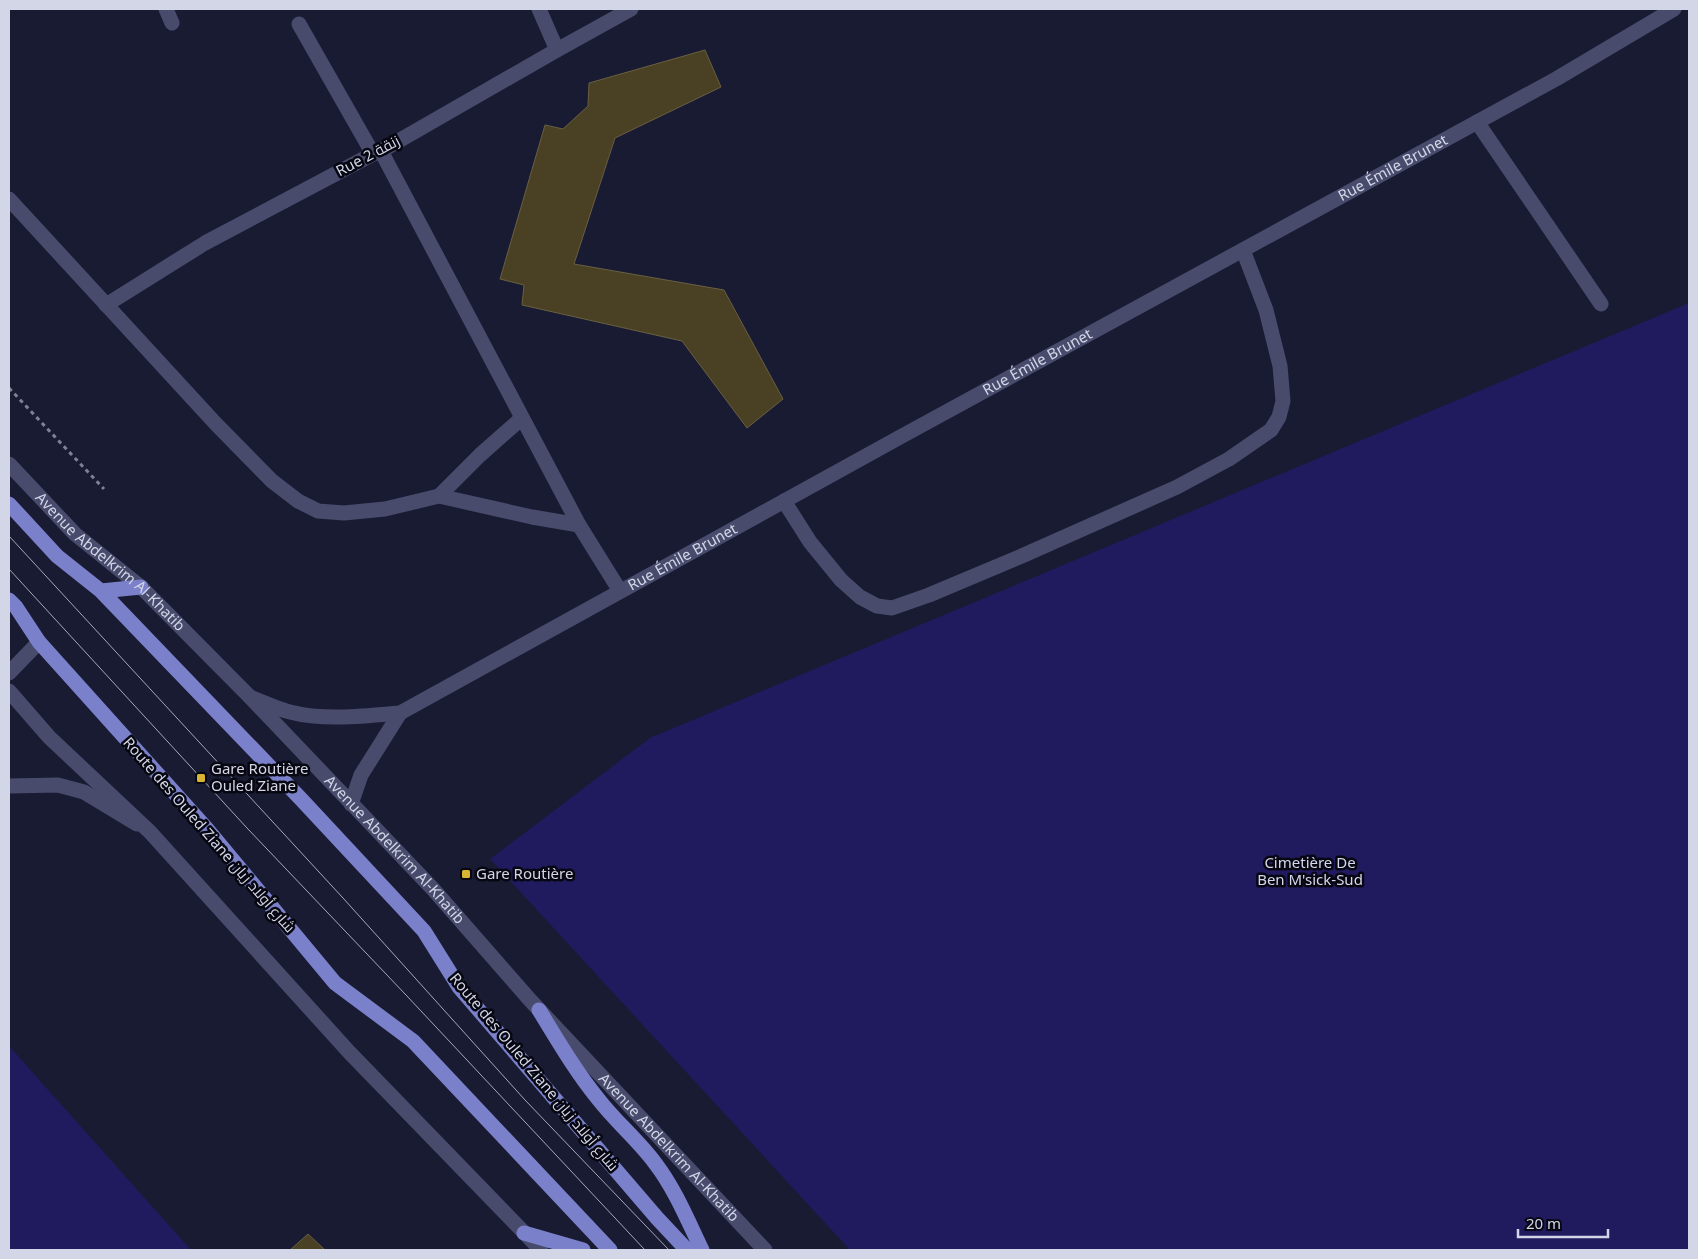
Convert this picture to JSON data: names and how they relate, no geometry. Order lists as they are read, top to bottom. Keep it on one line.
{"streets":{"highway":["Route des Ouled Ziane شارع أولاد زيان"],"street":["Rue 2 زنقة","Rue Émile Brunet","Avenue Abdelkrim Al-Khatib"]},"crossings":[["Rue Émile Brunet","Avenue Abdelkrim Al-Khatib"]],"parks":["Cimetière De Ben M'sick-Sud"],"places":{"transit":["Gare Routière Ouled Ziane","Gare Routière"]},"scale_bar":"20 m"}
